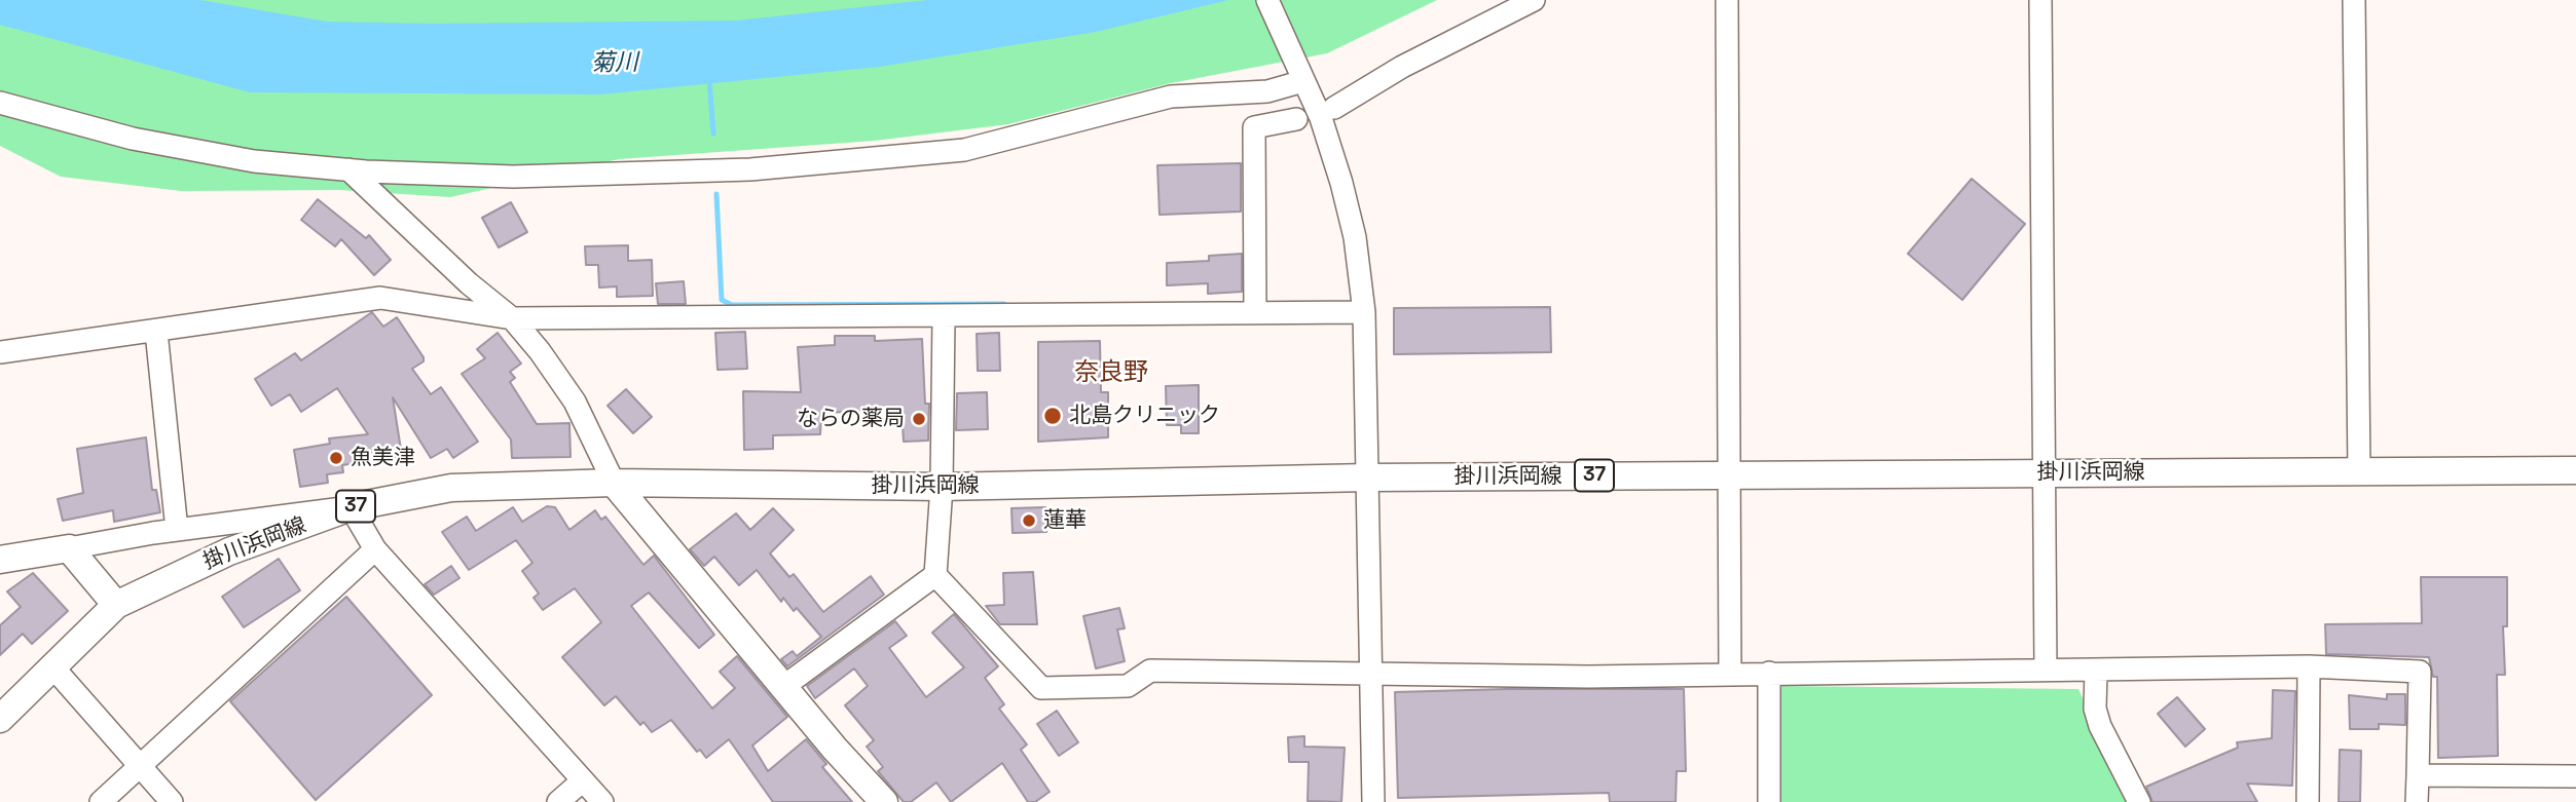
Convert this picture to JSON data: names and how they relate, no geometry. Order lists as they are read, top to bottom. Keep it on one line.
{"streets":{"main road":["掛川浜岡線","37"]},"districts":["奈良野"],"water":["菊川"],"places":["北島クリニック","ならの薬局","魚美津","蓮華"]}
